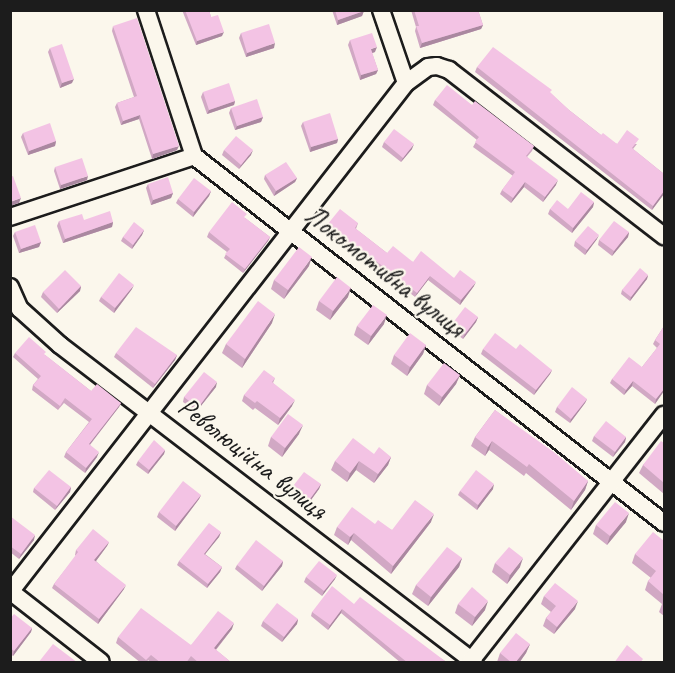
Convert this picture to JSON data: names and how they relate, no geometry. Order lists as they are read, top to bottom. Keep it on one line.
{"streets":{"street":["Локомотивна вулиця","Революційна вулиця"]}}
